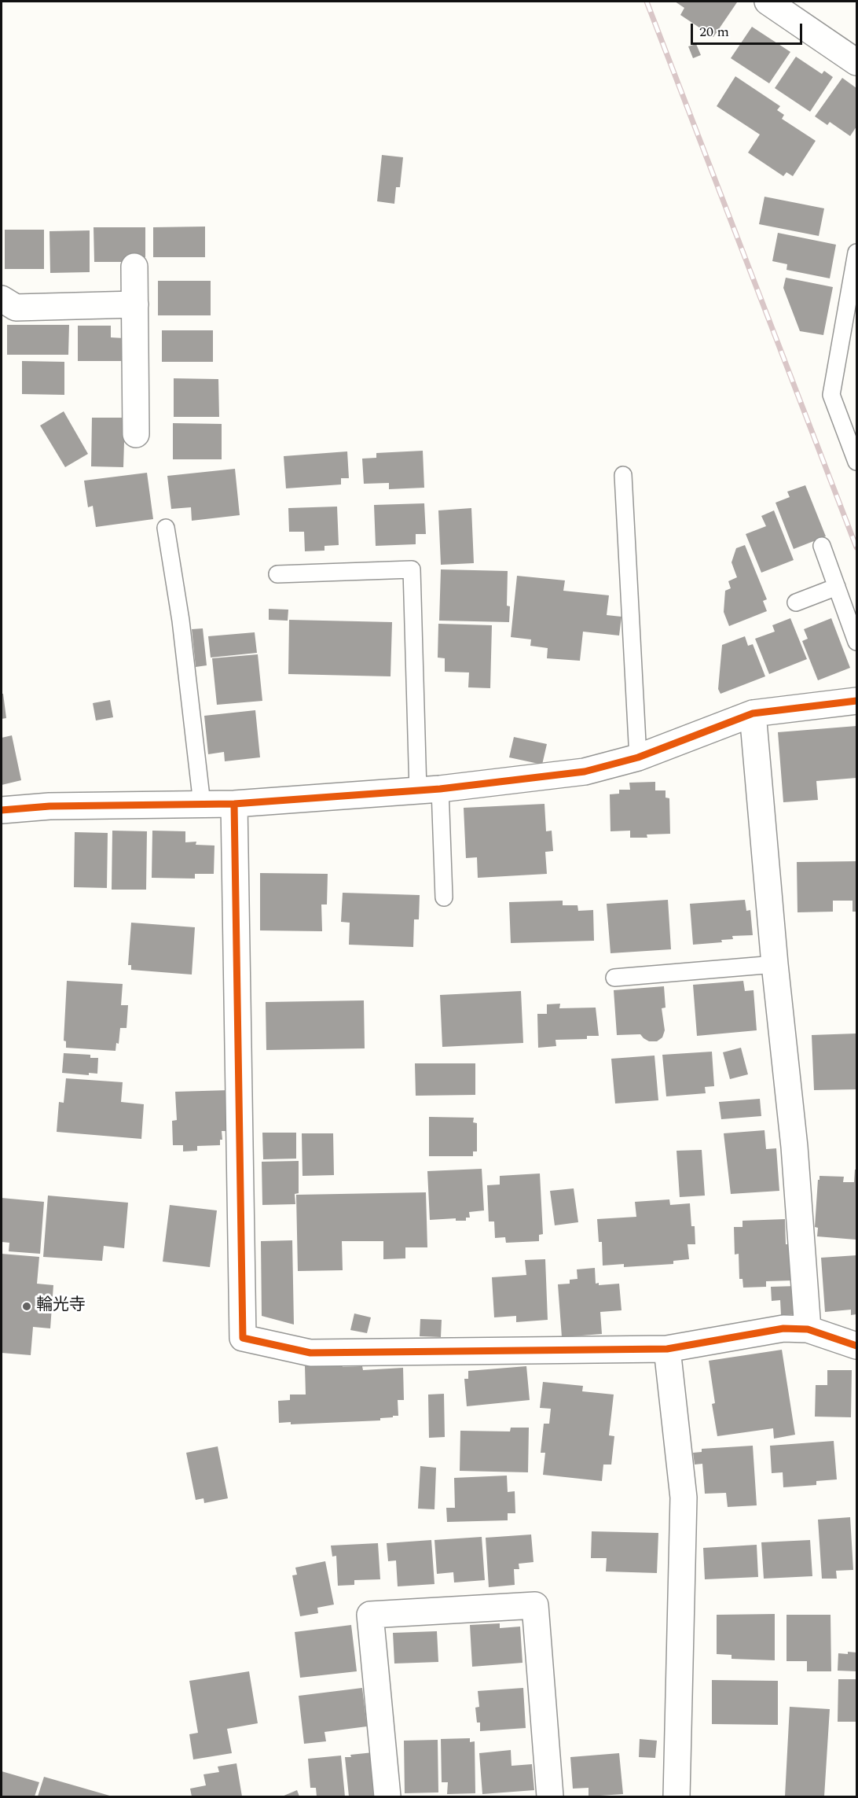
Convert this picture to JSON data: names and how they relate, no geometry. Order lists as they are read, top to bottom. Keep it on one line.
{"places":["輪光寺"],"scale_bar":"20 m"}
